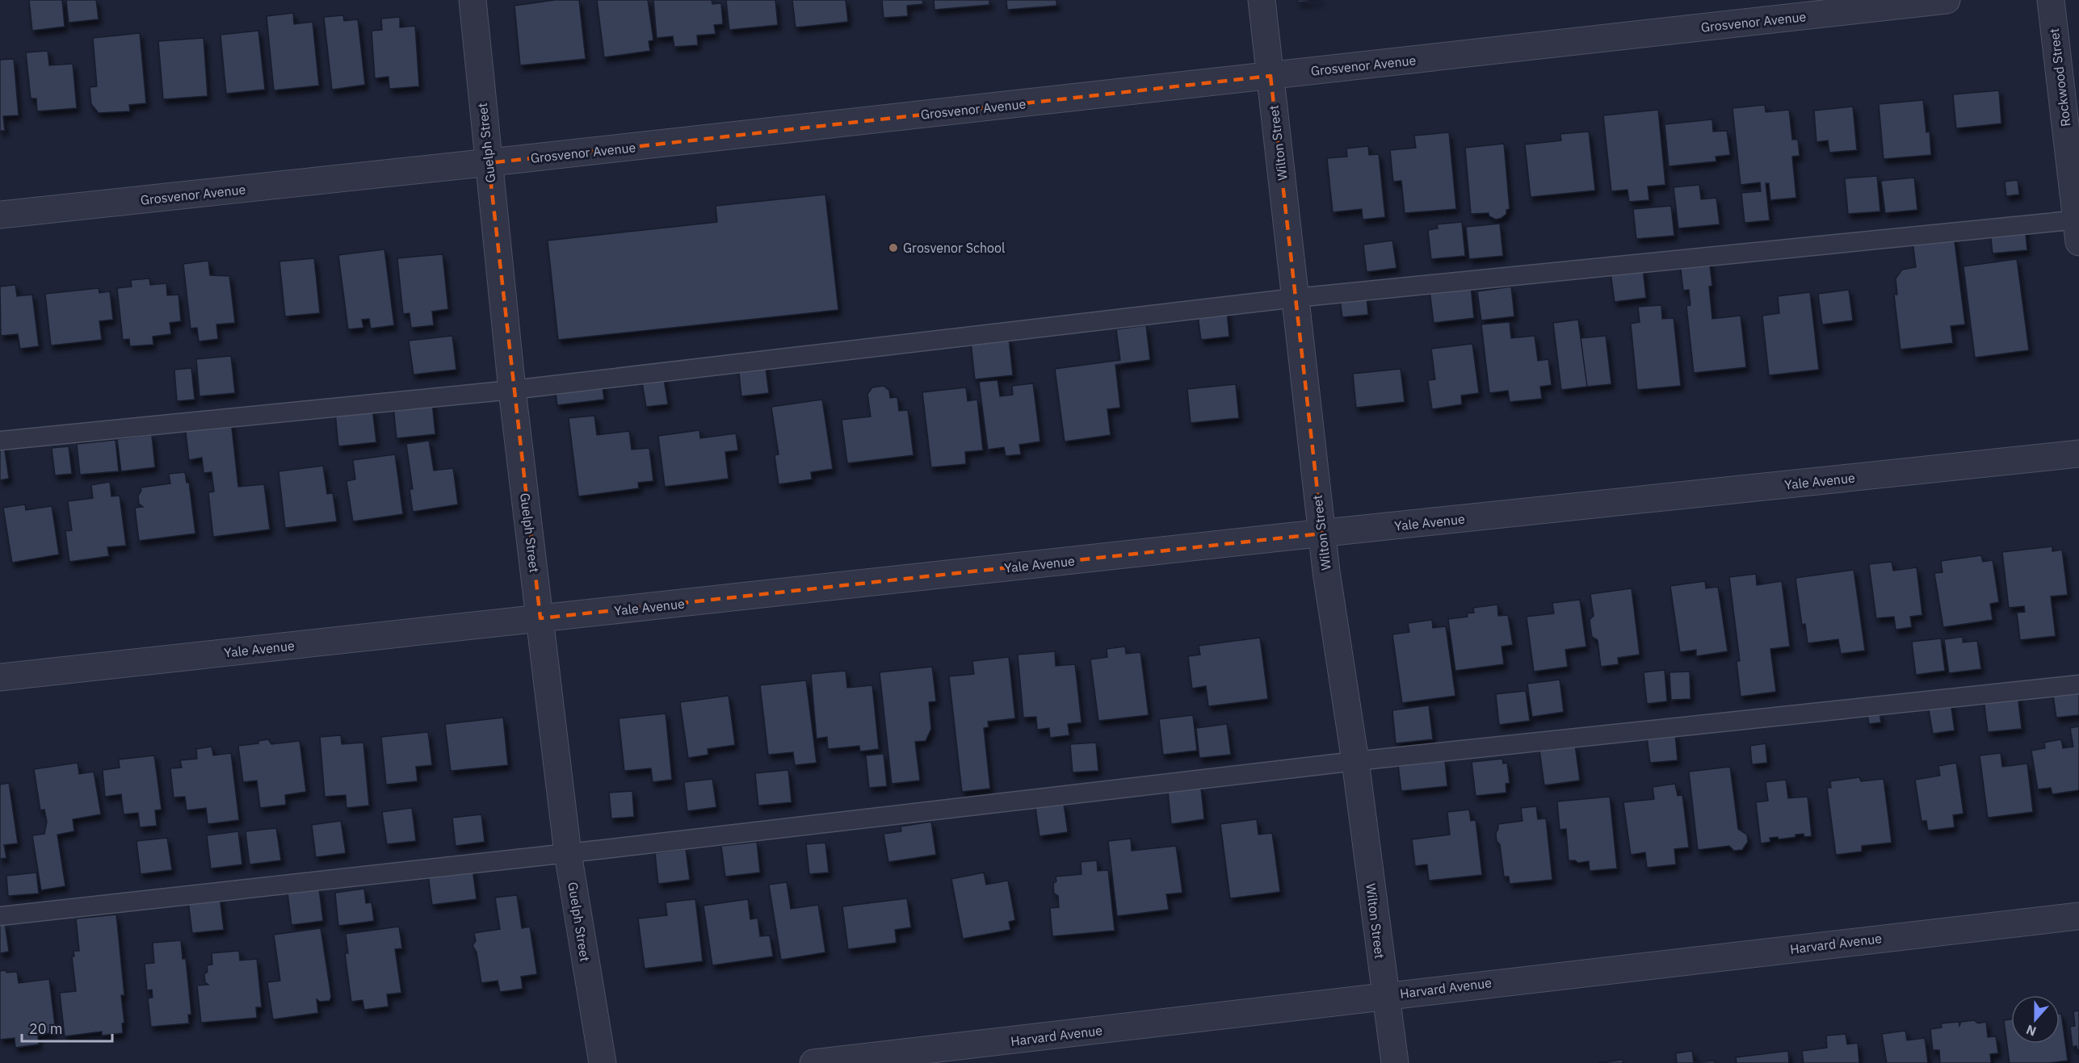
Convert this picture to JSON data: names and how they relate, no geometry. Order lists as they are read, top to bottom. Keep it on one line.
{"streets":{"street":["Grosvenor Avenue","Rockwood Street","Guelph Street","Wilton Street","Yale Avenue","Harvard Avenue"]},"crossings":[["Grosvenor Avenue","Guelph Street"],["Grosvenor Avenue","Wilton Street"],["Guelph Street","Yale Avenue"],["Wilton Street","Yale Avenue"],["Wilton Street","Harvard Avenue"]],"places":["Grosvenor School"],"scale_bar":"20 m","north":"bottom"}
